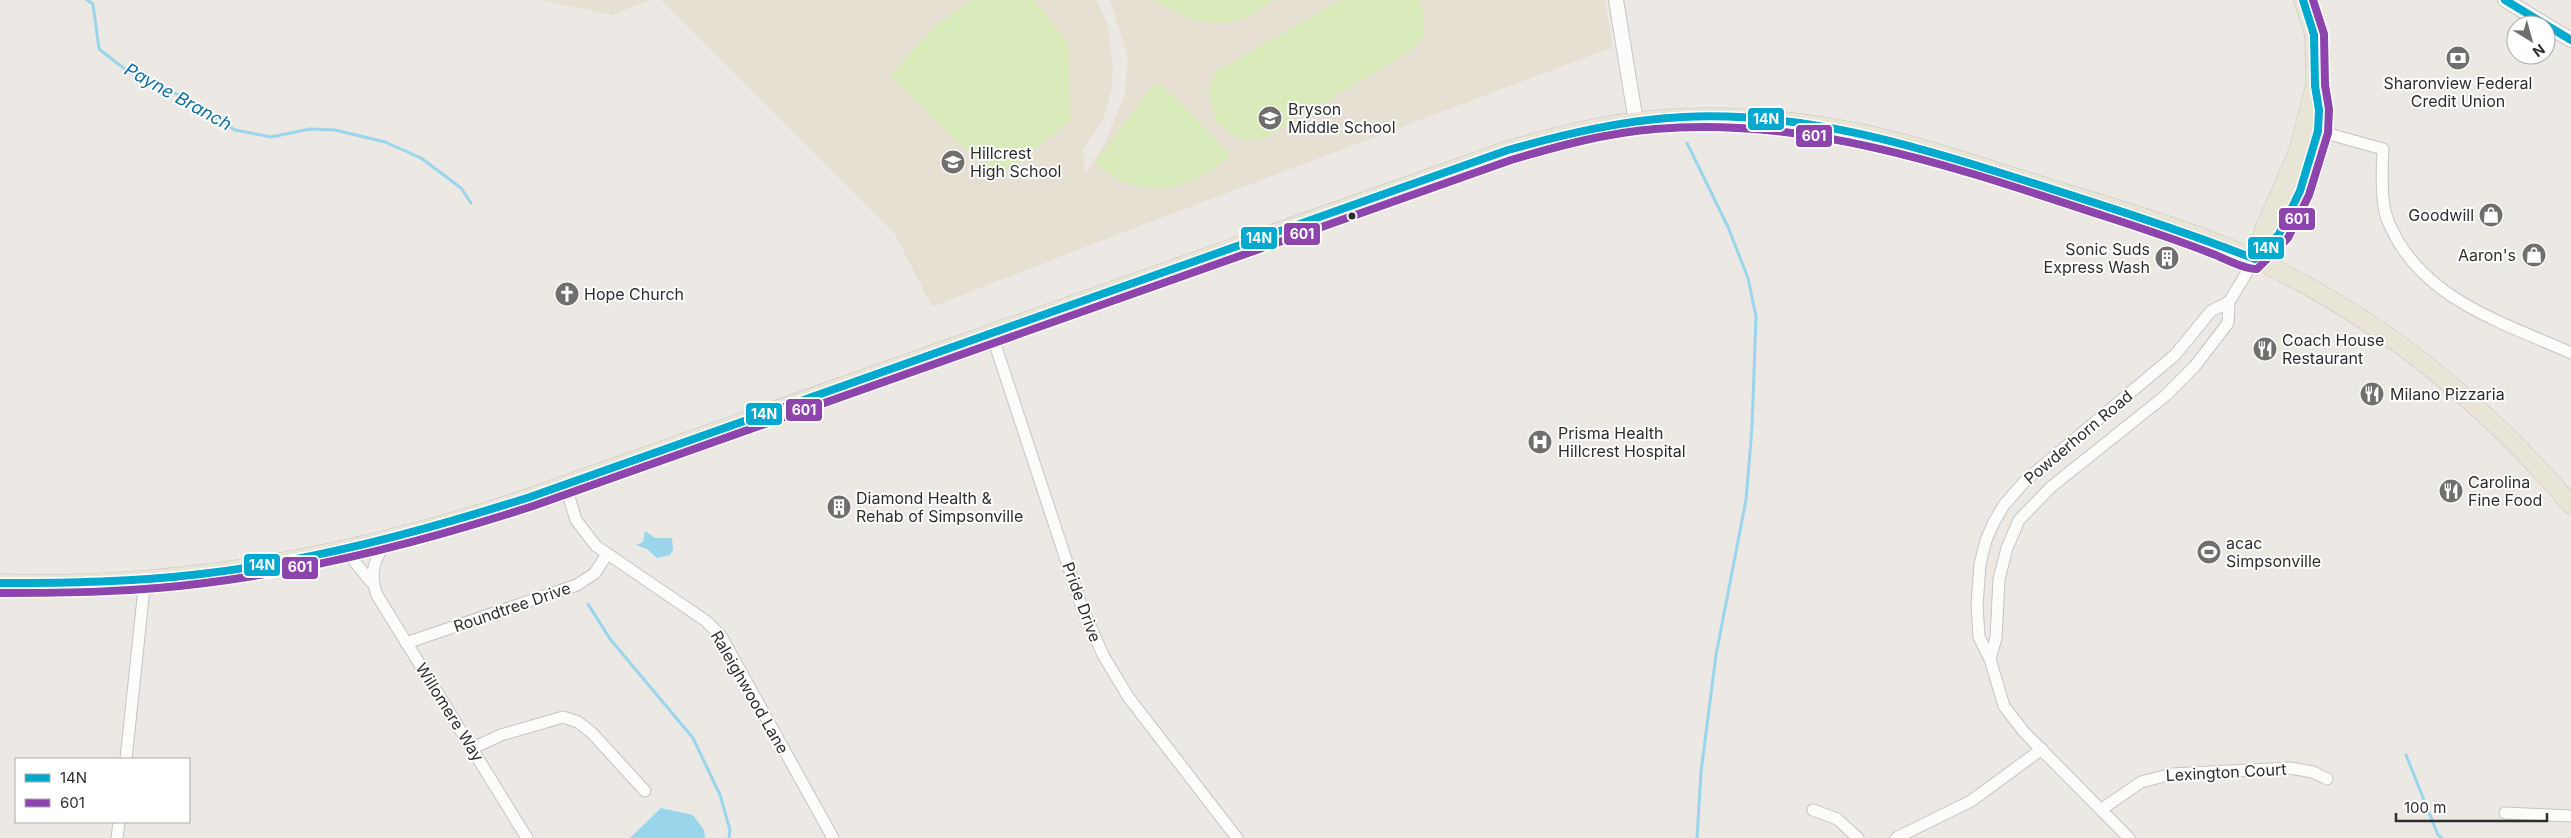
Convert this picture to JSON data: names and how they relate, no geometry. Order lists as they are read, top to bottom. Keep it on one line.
{"streets":{"street":["Powderhorn Road","Pride Drive","Roundtree Drive","Raleighwood Lane","Willomere Way","Lexington Court"]},"crossings":[["Powderhorn Road","Lexington Court"],["Roundtree Drive","Raleighwood Lane"],["Roundtree Drive","Willomere Way"]],"water":["Payne Branch"],"places":{"bank":["Sharonview Federal Credit Union"],"school or university":["Bryson Middle School","Hillcrest High School"],"shop":["Goodwill","Aaron's"],"building":["Sonic Suds Express Wash","Diamond Health & Rehab of Simpsonville"],"church":["Hope Church"],"restaurant":["Coach House Restaurant","Milano Pizzaria","Carolina Fine Food"],"hospital":["Prisma Health Hillcrest Hospital"],"sports":["acac Simpsonville"]},"lines":["transit line 14N","transit line 601"],"legend":["14N","601"],"scale_bar":"100 m","north":"bottom right"}
